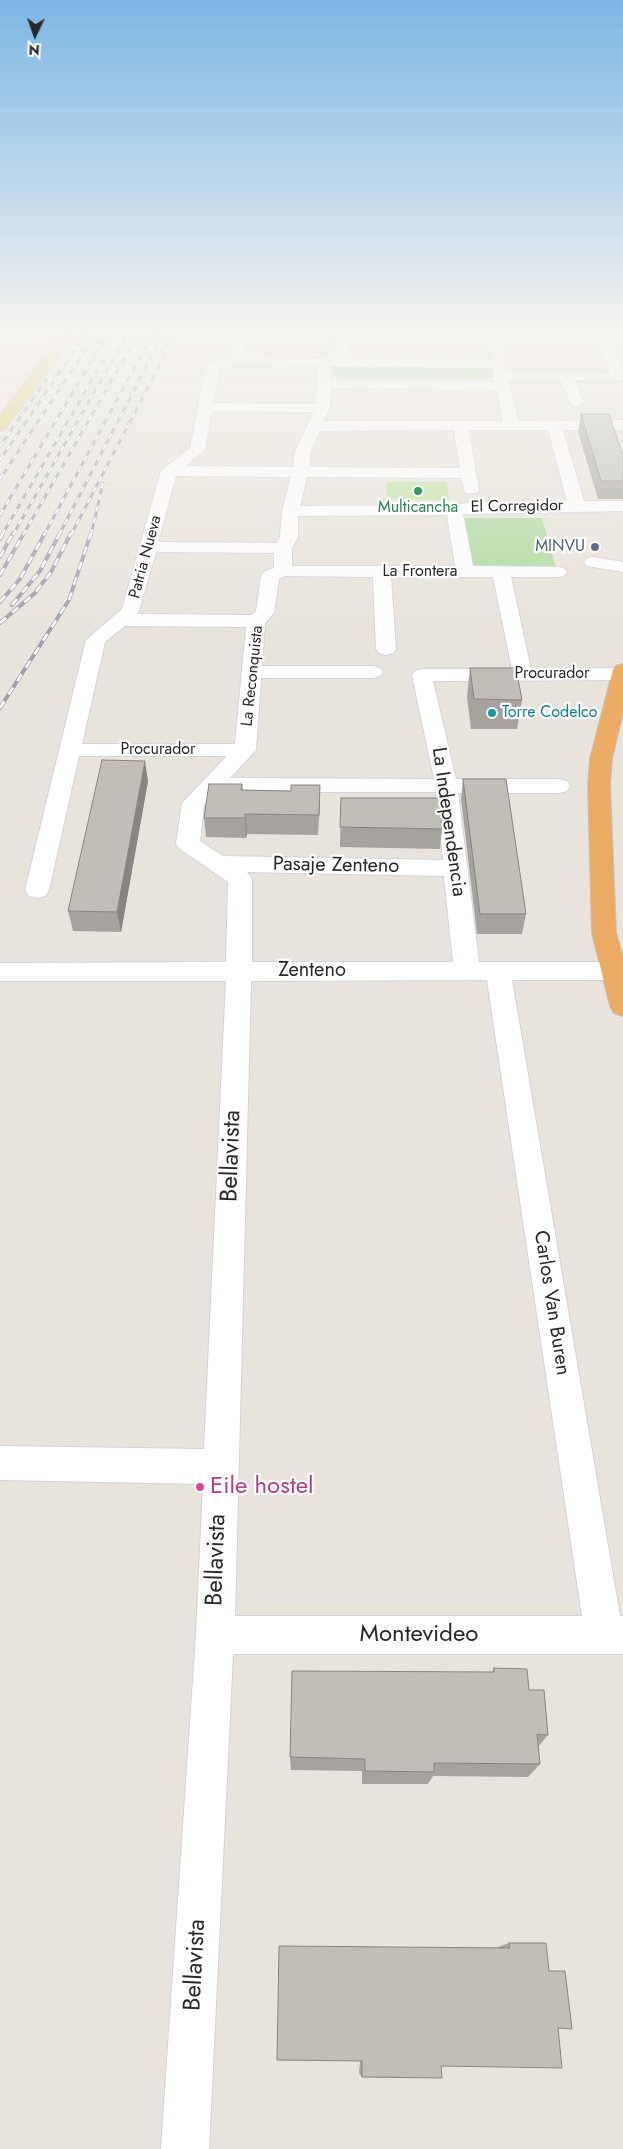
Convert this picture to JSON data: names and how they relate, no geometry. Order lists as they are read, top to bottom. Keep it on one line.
{"streets":{"street":["El Corregidor","Patria Nueva","La Frontera","Procurador","La Reconquista","La Independencia","Pasaje Zenteno","Zenteno","Bellavista","Carlos Van Buren","Montevideo"]},"crossings":[["El Corregidor","Patria Nueva"],["Patria Nueva","Procurador"],["La Frontera","La Reconquista"],["Procurador","La Reconquista"],["Procurador","La Independencia"],["La Reconquista","Pasaje Zenteno"],["La Reconquista","Zenteno"],["La Reconquista","Bellavista"],["La Independencia","Pasaje Zenteno"],["La Independencia","Zenteno"],["Zenteno","Bellavista"],["Zenteno","Carlos Van Buren"],["Bellavista","Montevideo"],["Carlos Van Buren","Montevideo"]],"places":["Multicancha","MINVU","Torre Codelco","Eile hostel"],"north":"bottom"}
